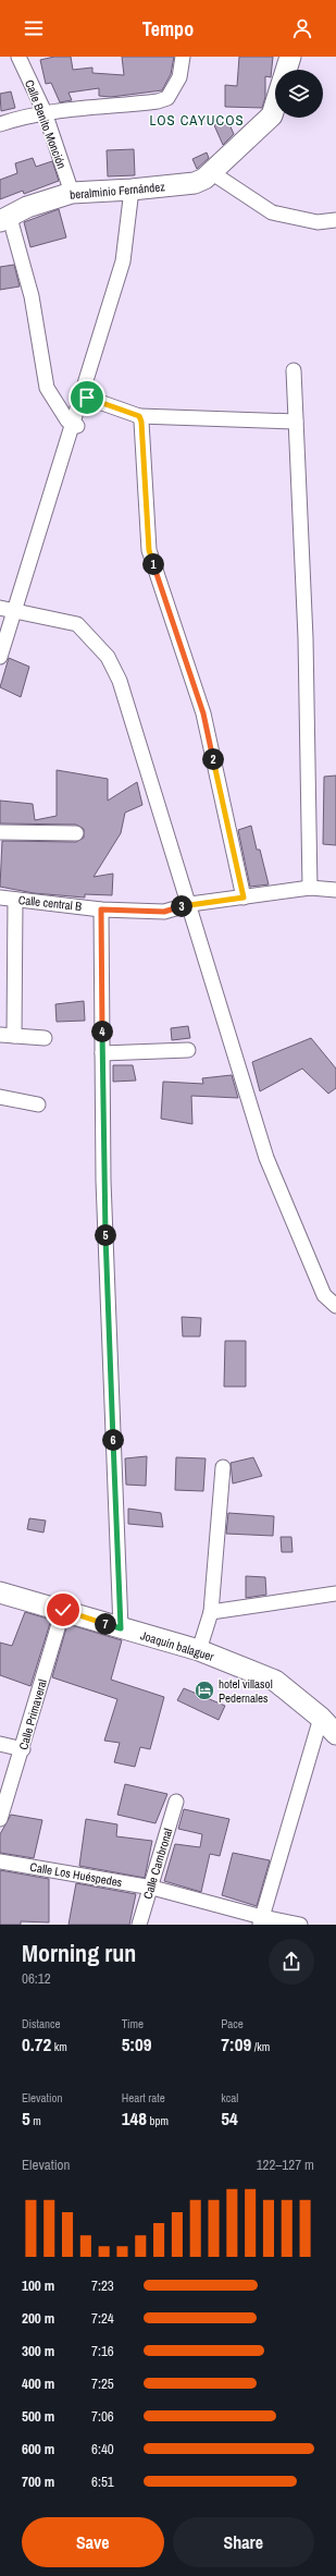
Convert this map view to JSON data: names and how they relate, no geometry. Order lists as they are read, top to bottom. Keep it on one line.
{"streets":{"main road":["beralminio Fernández","Joaquín balaguer"],"street":["Calle Benito Monción","Calle central B","Calle Primaveral","Calle Cambronal","Calle Los Huéspedes"]},"crossings":[["Calle Benito Monción","beralminio Fernández"],["Joaquín balaguer","Calle Primaveral"],["Calle Cambronal","Calle Los Huéspedes"]],"districts":["LOS CAYUCOS"],"places":{"hotel":["hotel villasol Pedernales"]},"page":{"header":"Tempo","pins":["1","2","3","4","5","6","7"],"heading":["Morning run","06:12"],"stats":[["Distance","0.72 km"],["Time","5:09"],["Pace","7:09 /km"],["Elevation","5 m"],["Heart rate","148 bpm"],["kcal","54"]],"chart":["Elevation","122–127 m"],"list":[{"name":"100 m","note":"7:23"},{"name":"200 m","note":"7:24"},{"name":"300 m","note":"7:16"},{"name":"400 m","note":"7:25"},{"name":"500 m","note":"7:06"},{"name":"600 m","note":"6:40"},{"name":"700 m","note":"6:51"}],"buttons":["Save","Share"]}}
